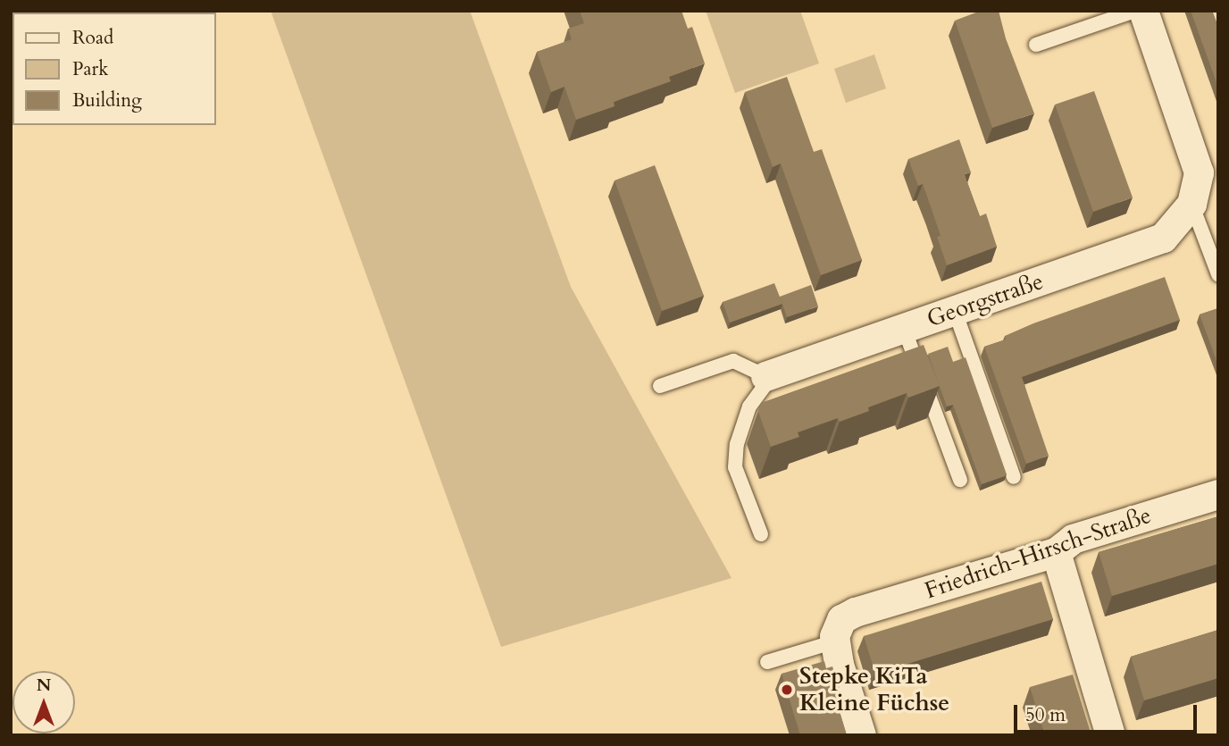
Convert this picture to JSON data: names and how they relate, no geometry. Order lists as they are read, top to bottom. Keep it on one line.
{"streets":{"street":["Georgstraße","Friedrich-Hirsch-Straße"]},"places":["Stepke KiTa Kleine Füchse"],"legend":["Road","Park","Building"],"scale_bar":"50 m","north":"top"}
